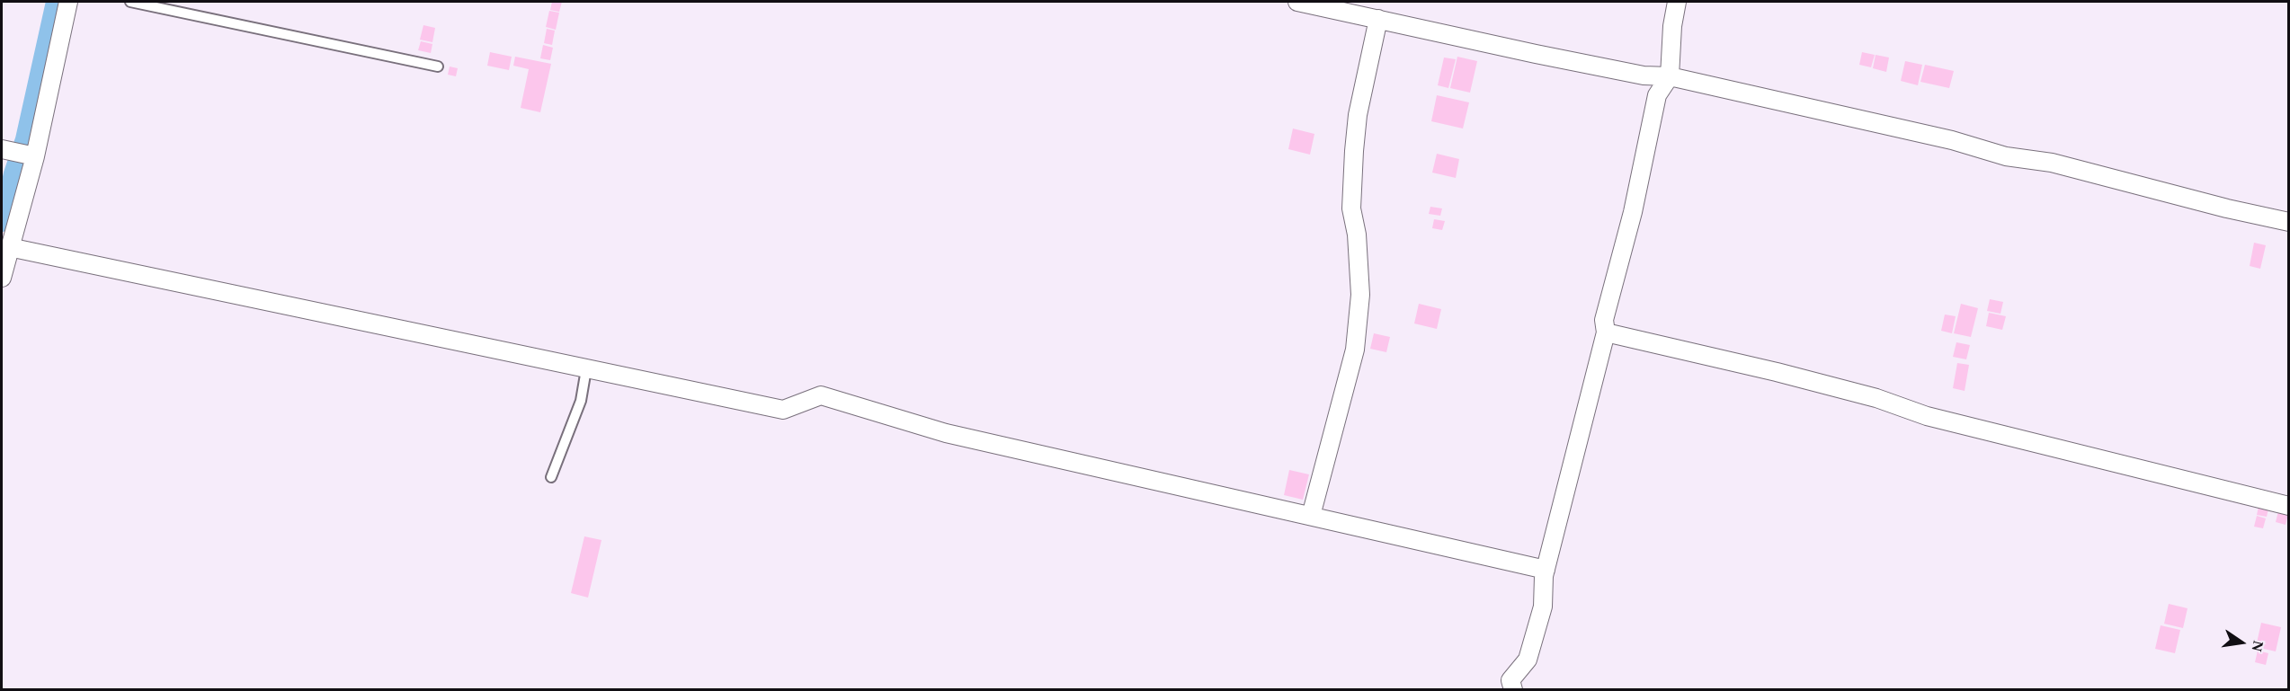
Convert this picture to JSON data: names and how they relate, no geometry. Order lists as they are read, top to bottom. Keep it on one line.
{"north":"right"}
